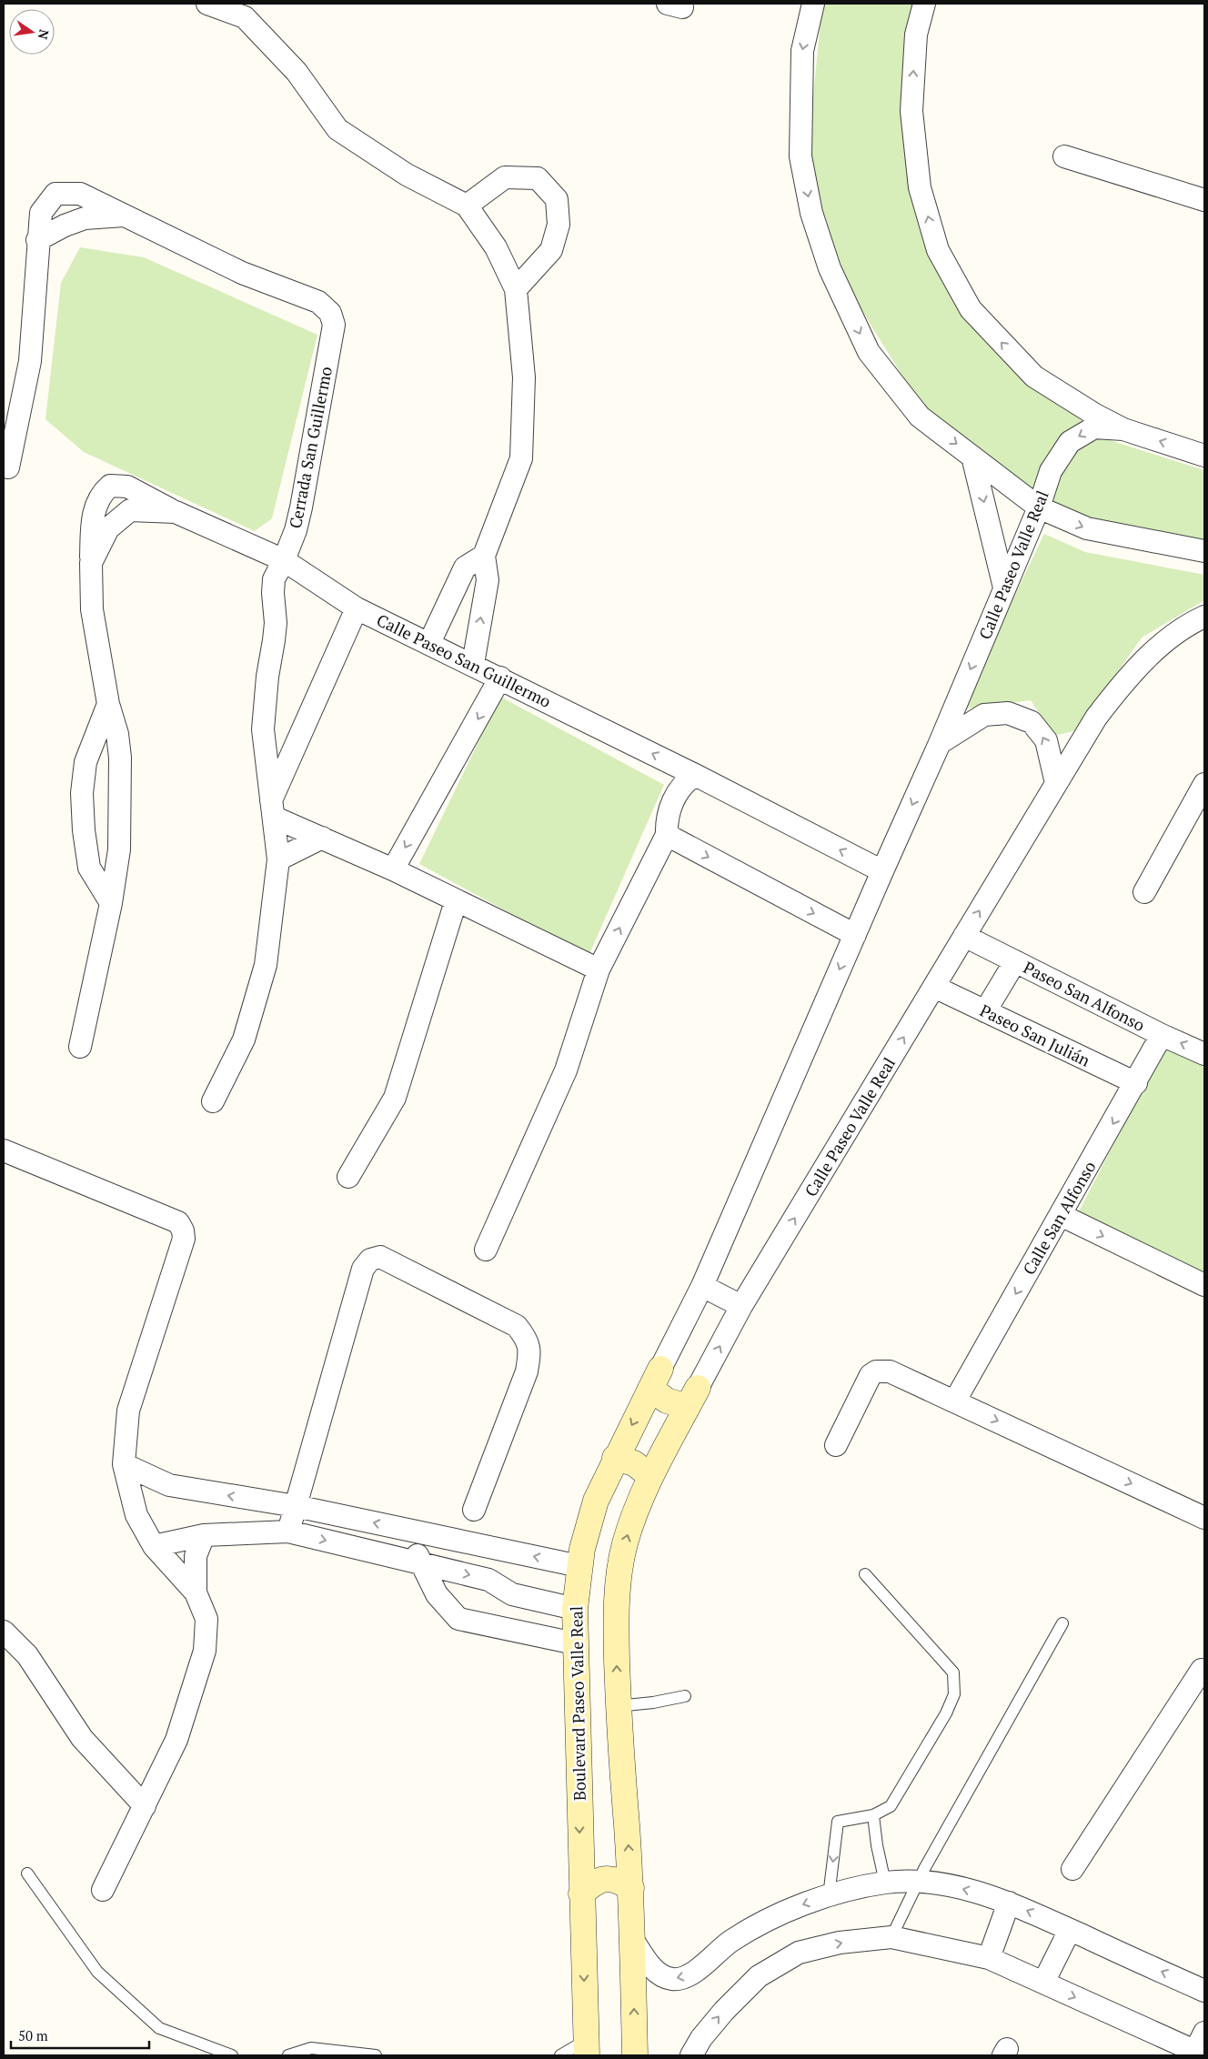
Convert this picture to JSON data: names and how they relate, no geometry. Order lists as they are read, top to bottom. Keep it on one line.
{"streets":{"street":["Cerrada San Guillermo","Calle Paseo Valle Real","Calle Paseo San Guillermo","Paseo San Alfonso","Paseo San Julián","Calle San Alfonso","Boulevard Paseo Valle Real"]},"crossings":[["Cerrada San Guillermo","Calle Paseo San Guillermo"],["Calle Paseo Valle Real","Calle Paseo San Guillermo"],["Calle Paseo Valle Real","Paseo San Alfonso"],["Calle Paseo Valle Real","Paseo San Julián"],["Calle Paseo Valle Real","Boulevard Paseo Valle Real"],["Paseo San Alfonso","Calle San Alfonso"],["Paseo San Julián","Calle San Alfonso"]],"one_way":["Calle San Alfonso"],"scale_bar":"50 m","north":"right"}
